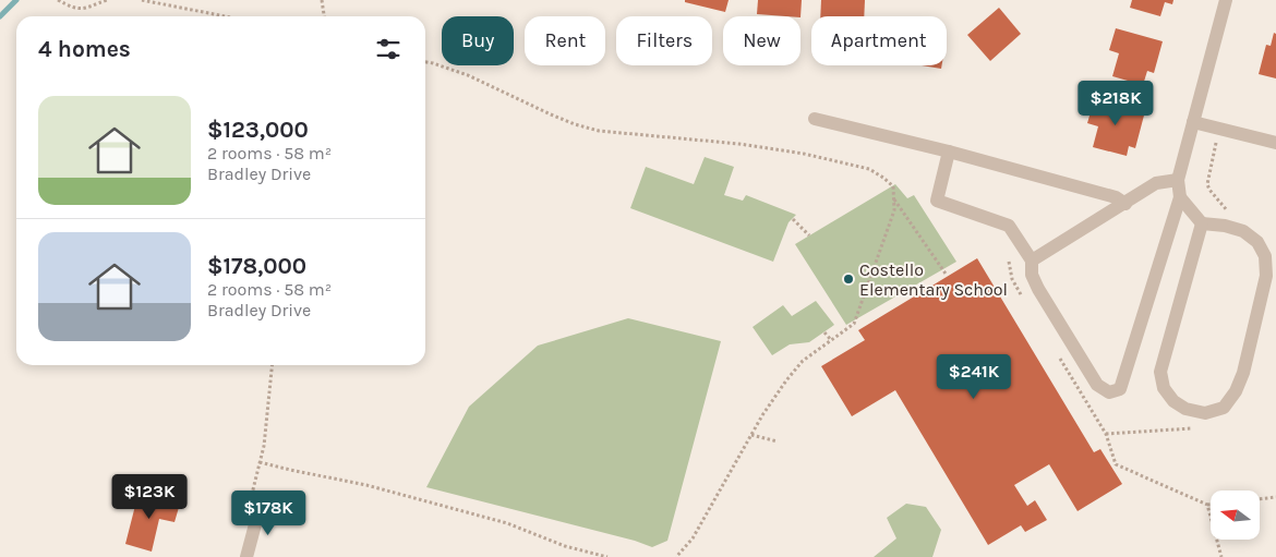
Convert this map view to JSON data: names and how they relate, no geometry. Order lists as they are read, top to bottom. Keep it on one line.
{"places":["Costello Elementary School"],"north":"left","page":{"chip":["Buy","Rent","Filters","New","Apartment"],"heading":"4 homes","price":["$218K","$241K","$123K","$178K"],"list":[{"name":"$123,000","note":"2 rooms · 58 m² · Bradley Drive"},{"name":"$178,000","note":"2 rooms · 58 m² · Bradley Drive"}]}}
